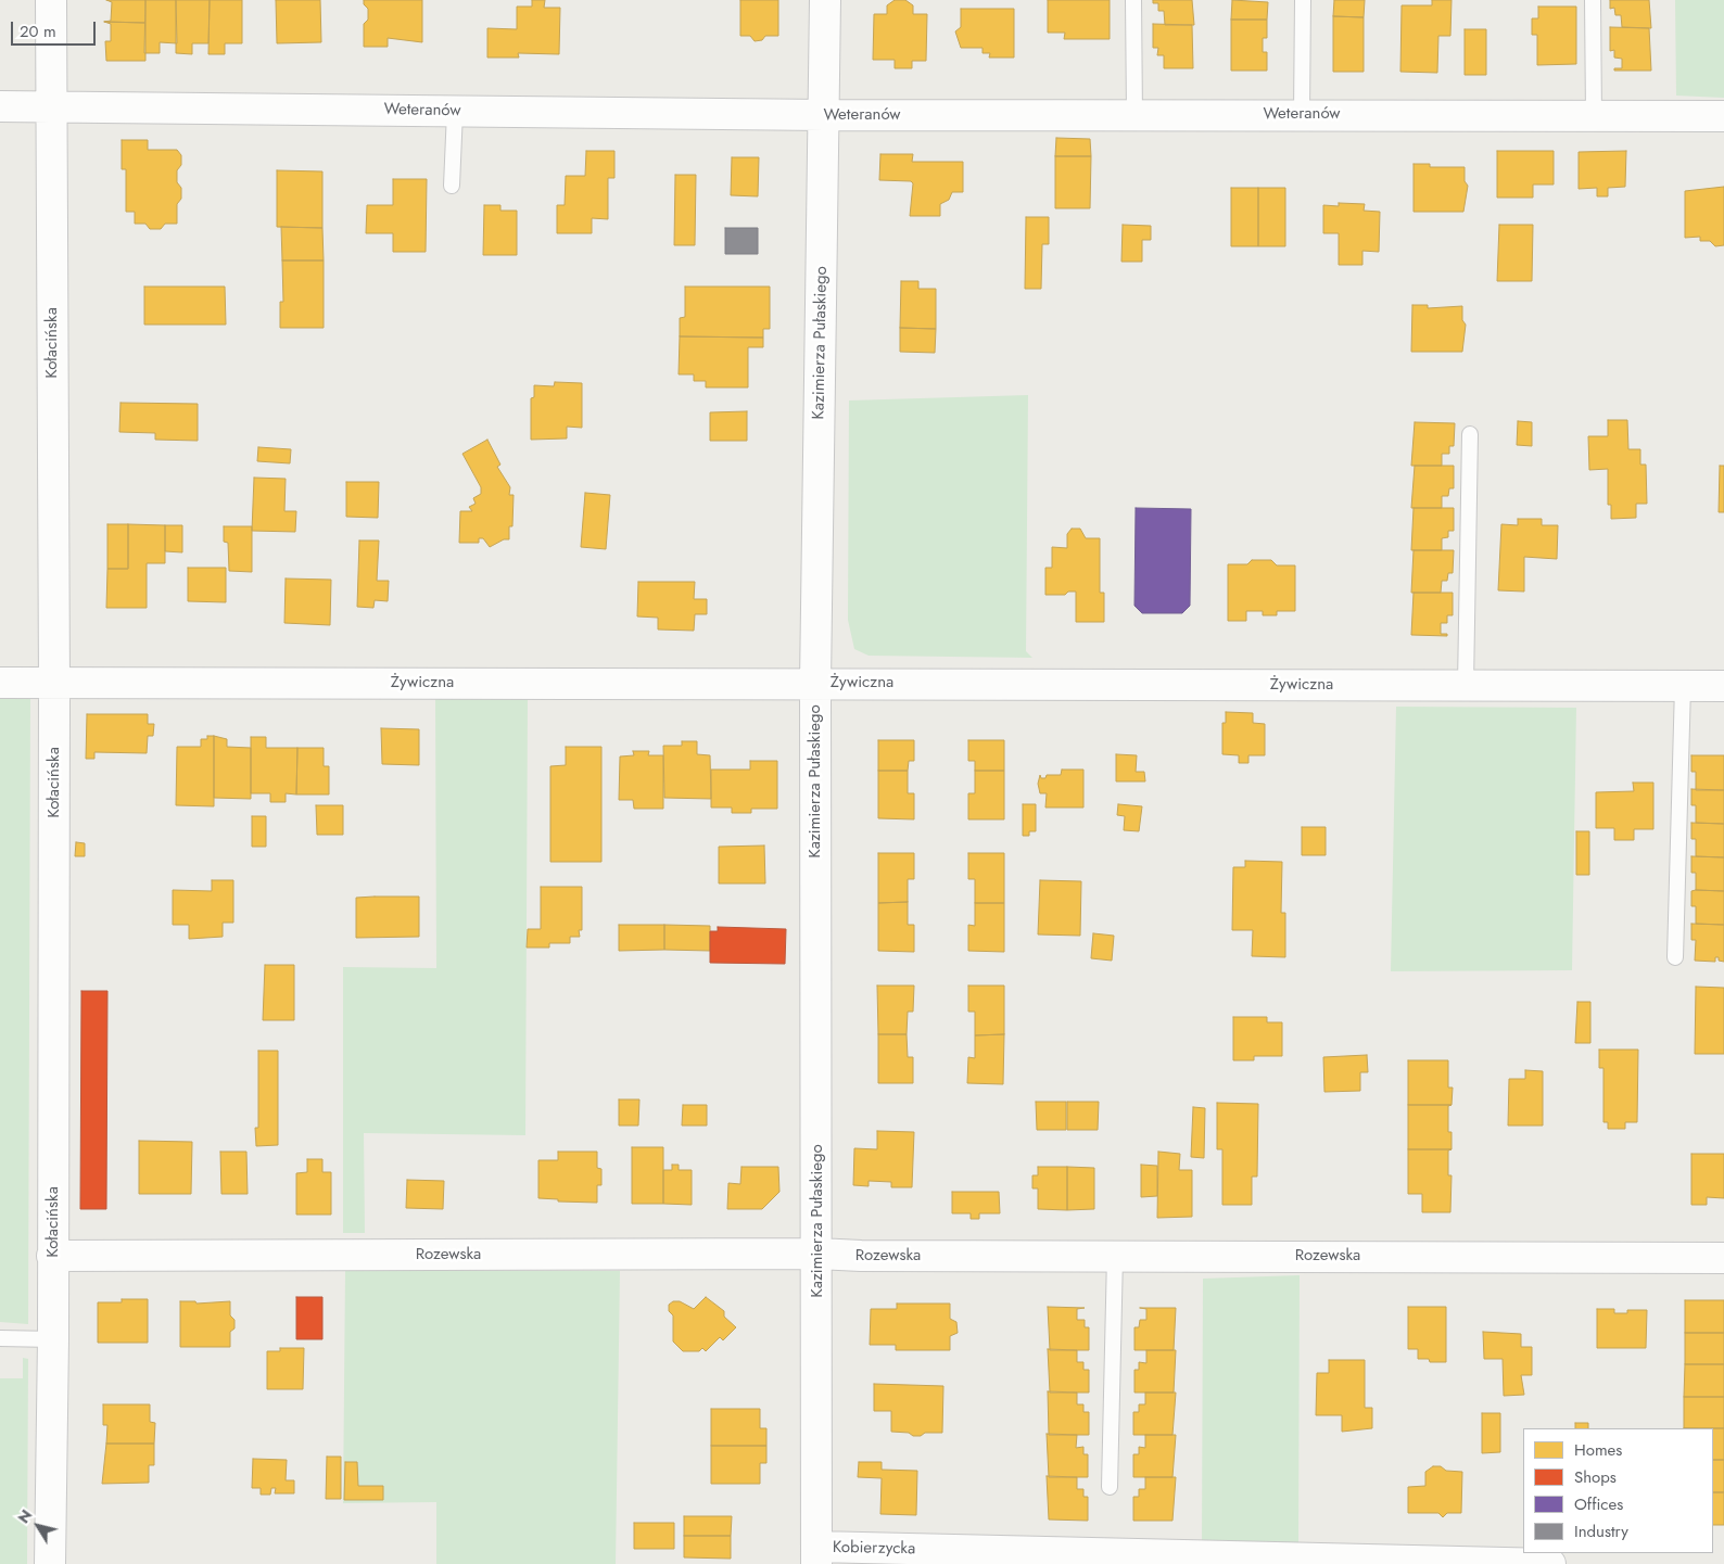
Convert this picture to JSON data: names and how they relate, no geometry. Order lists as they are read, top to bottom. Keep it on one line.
{"streets":{"street":["Weteranów","Kołacińska","Kazimierza Pułaskiego","Żywiczna","Rozewska","Kobierzycka"]},"crossings":[["Weteranów","Kołacińska"],["Weteranów","Kazimierza Pułaskiego"],["Kołacińska","Żywiczna"],["Kołacińska","Rozewska"],["Kazimierza Pułaskiego","Żywiczna"],["Kazimierza Pułaskiego","Rozewska"],["Kazimierza Pułaskiego","Kobierzycka"]],"legend":["Homes","Shops","Offices","Industry"],"scale_bar":"20 m","north":"top left"}
